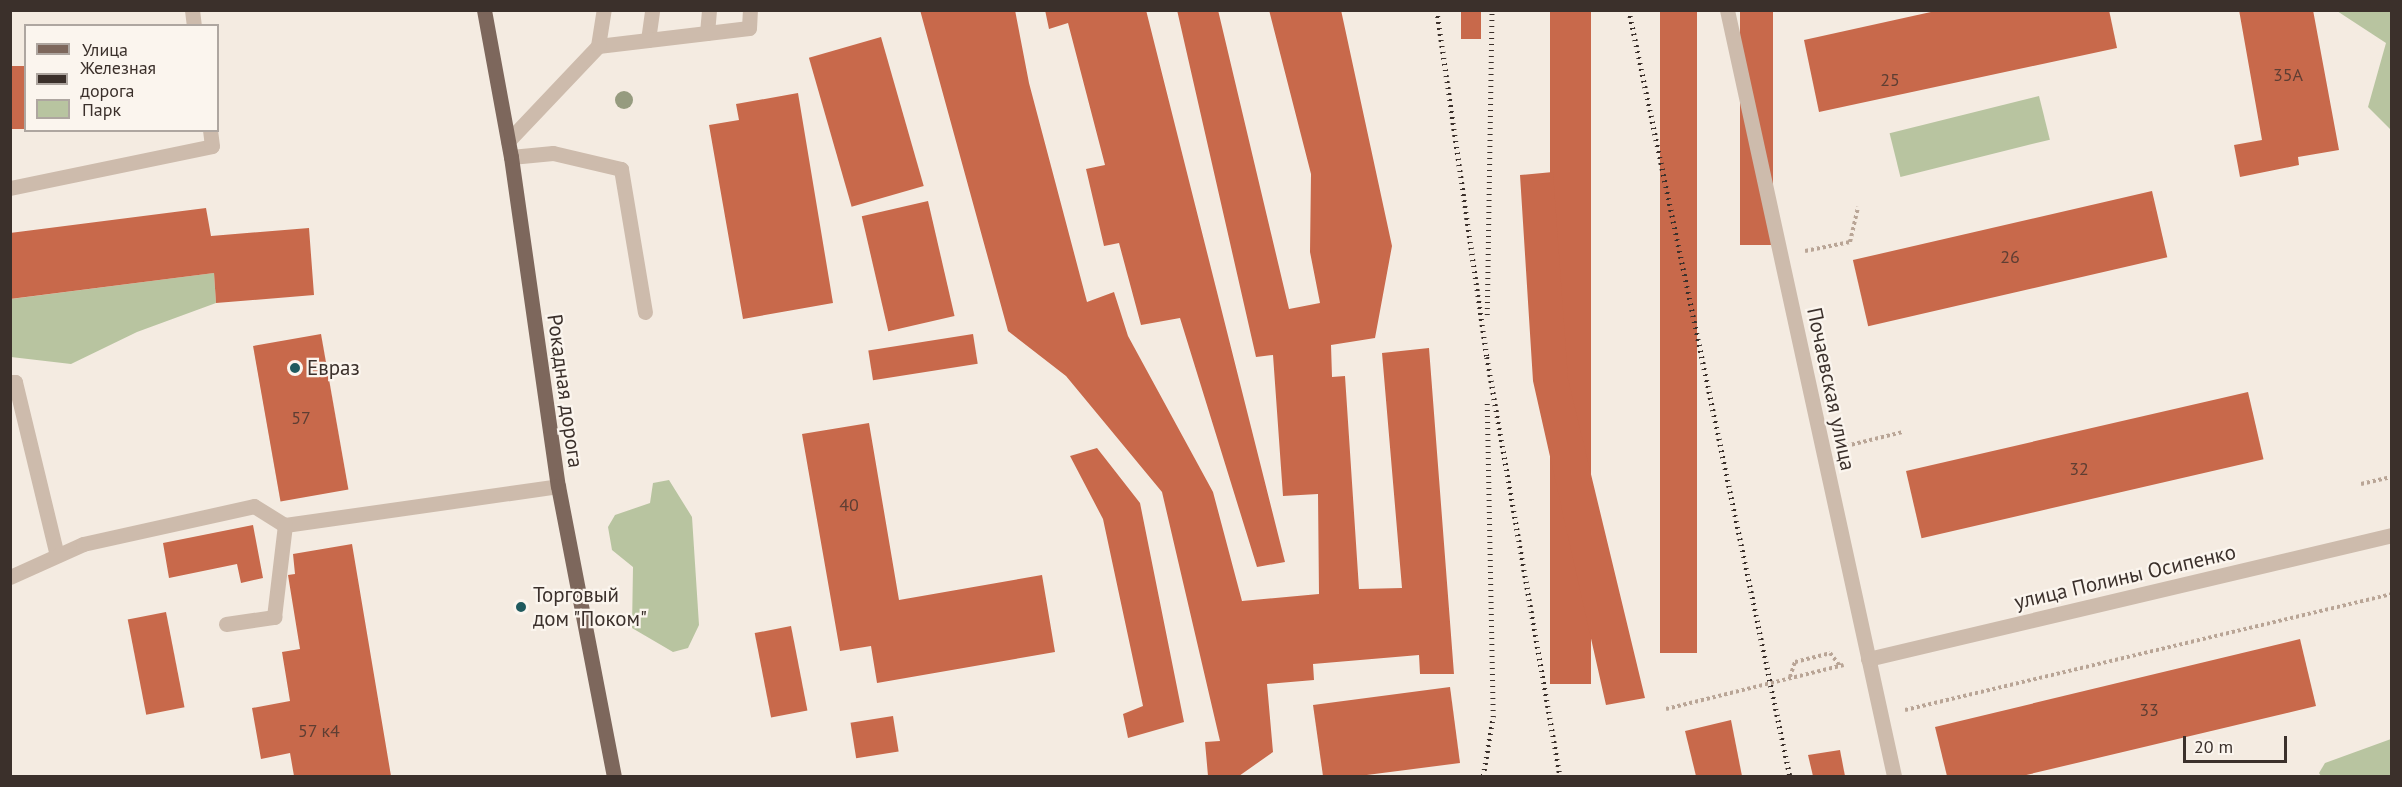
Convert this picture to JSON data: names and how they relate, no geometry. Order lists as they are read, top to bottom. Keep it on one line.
{"streets":{"main road":["Рокадная дорога"],"street":["Почаевская улица","улица Полины Осипенко"]},"crossings":[["Почаевская улица","улица Полины Осипенко"]],"places":["Евраз","Торговый дом \"Поком\""],"house_numbers":["35А","25","26","57","32","40","33","57 к4"],"legend":["Улица","Железная дорога","Парк"],"scale_bar":"20 m"}
